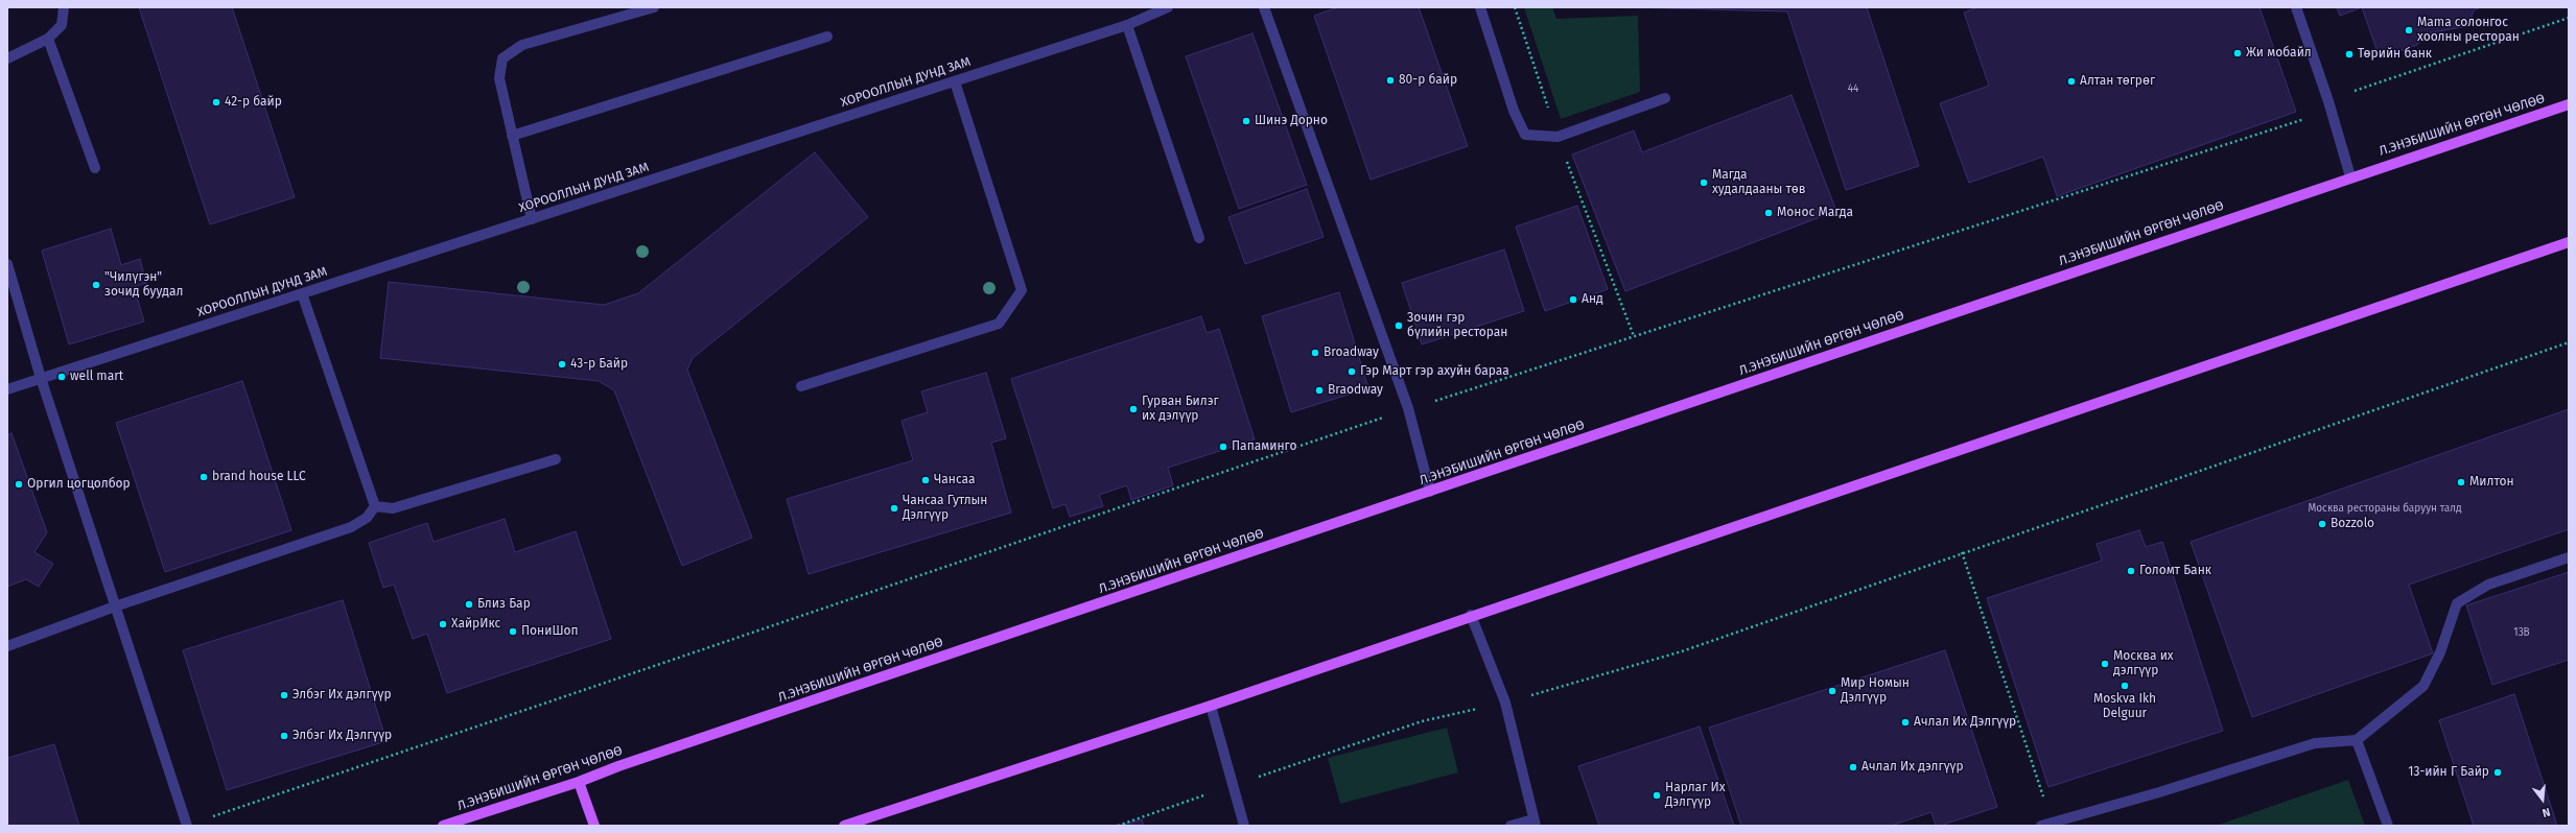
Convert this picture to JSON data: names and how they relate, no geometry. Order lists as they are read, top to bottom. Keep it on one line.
{"streets":{"main road":["Л.ЭНЭБИШИЙН ӨРГӨН ЧӨЛӨӨ"],"street":["ХОРООЛЛЫН ДУНД ЗАМ"]},"places":["Mama солонгос хоолны ресторан","Жи мобайл","Төрийн банк","80-р байр","Алтан төгрөг","42-p байр","Шинэ Дорно","Магда худалдааны төв","Монос Магда","\"Чилүгэн\" зочид буудал","Анд","Зочин гэр бүлийн ресторан","Broadway","43-р Байр","Гэр Март гэр ахуйн бараа","well mart","Braodway","Гурван Билэг их дэлүүр","Папаминго","brand house LLC","Чансаа","Милтон","Oргил цогцолбор","Чансаа Гутлын Дэлгүүр","Bozzolo","Голомт Банк","Близ Бар","ХайрИкс","ПониШоп","Москва их дэлгүүр","Moskva Ikh Delguur","Мир Номын Дэлгүүр","Элбэг Их дэлгүүр","Ачлал Их Дэлгүүр","Элбэг Их Дэлгүүр","Ачлал Их дэлгүүр","13-ийн Г Байр","Нарлаг Их Дэлгүүр"],"house_numbers":["44","Москва рестораны баруун талд","13В"],"north":"bottom"}
